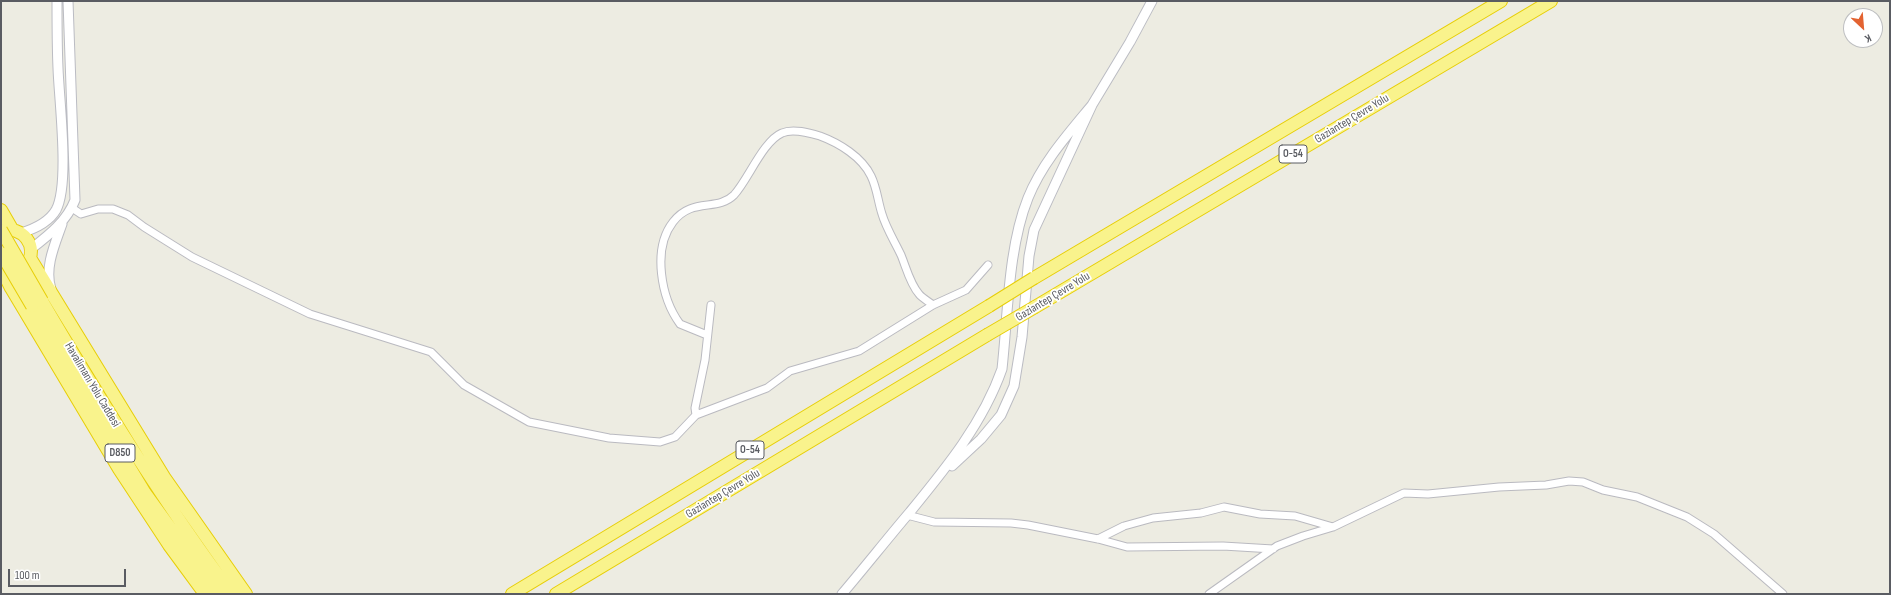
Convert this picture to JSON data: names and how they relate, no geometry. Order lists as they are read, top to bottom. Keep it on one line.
{"streets":{"highway":["Gaziantep Çevre Yolu","O-54","Havalimanı Yolu Caddesi","D850"]},"scale_bar":"100 m","north":"bottom right"}
